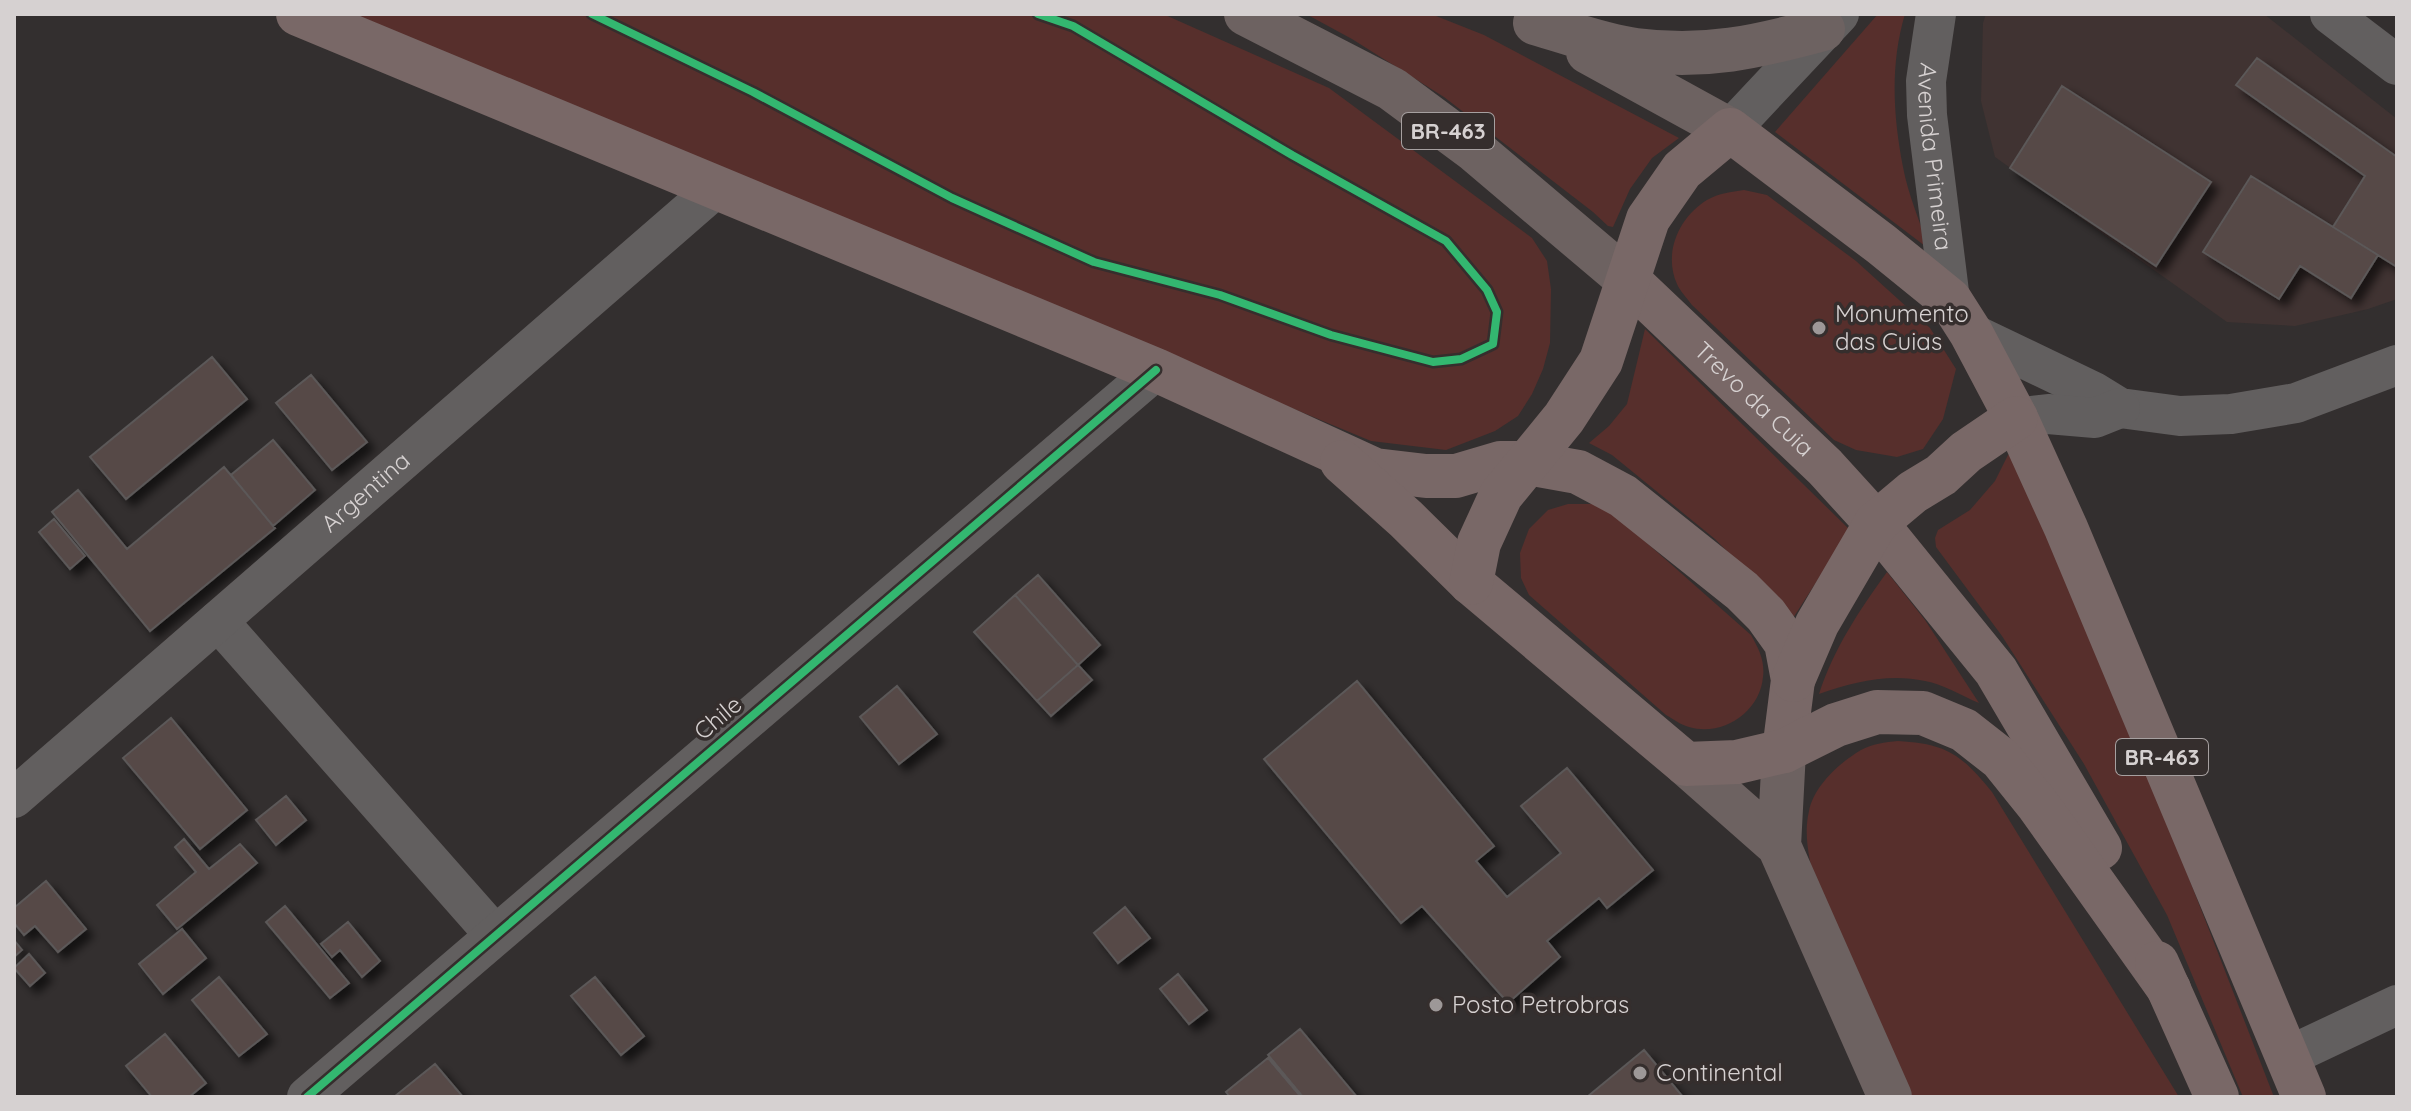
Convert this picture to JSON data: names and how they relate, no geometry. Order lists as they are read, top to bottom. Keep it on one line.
{"streets":{"highway":["BR-463","Trevo da Cuia"],"street":["Avenida Primeira","Argentina","Chile"]},"crossings":[["BR-463","Avenida Primeira"],["BR-463","Trevo da Cuia"]],"places":["Monumento das Cuias","Posto Petrobras","Continental"]}
